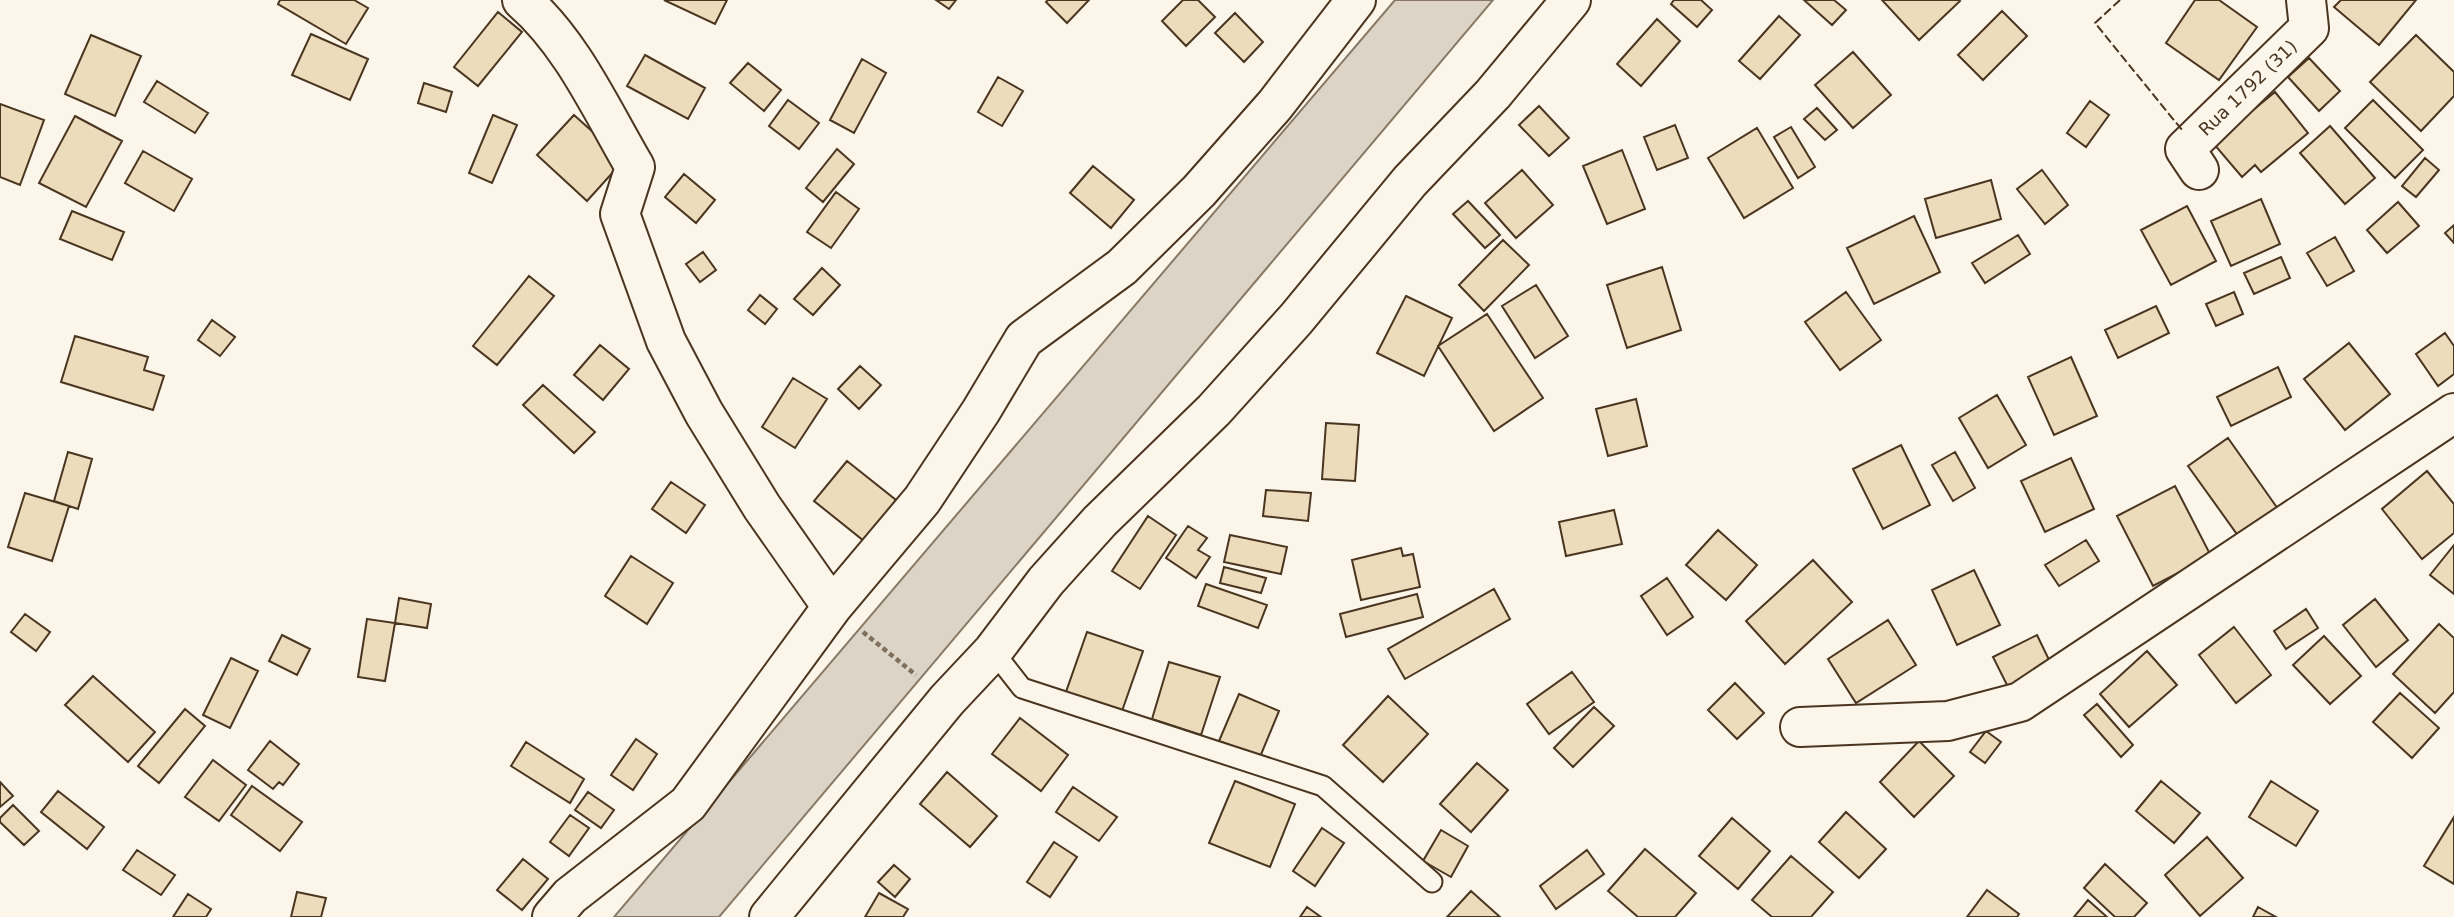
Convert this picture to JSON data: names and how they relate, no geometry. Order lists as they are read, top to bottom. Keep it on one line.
{"streets":{"street":["Rua 1792 (31)"]}}
